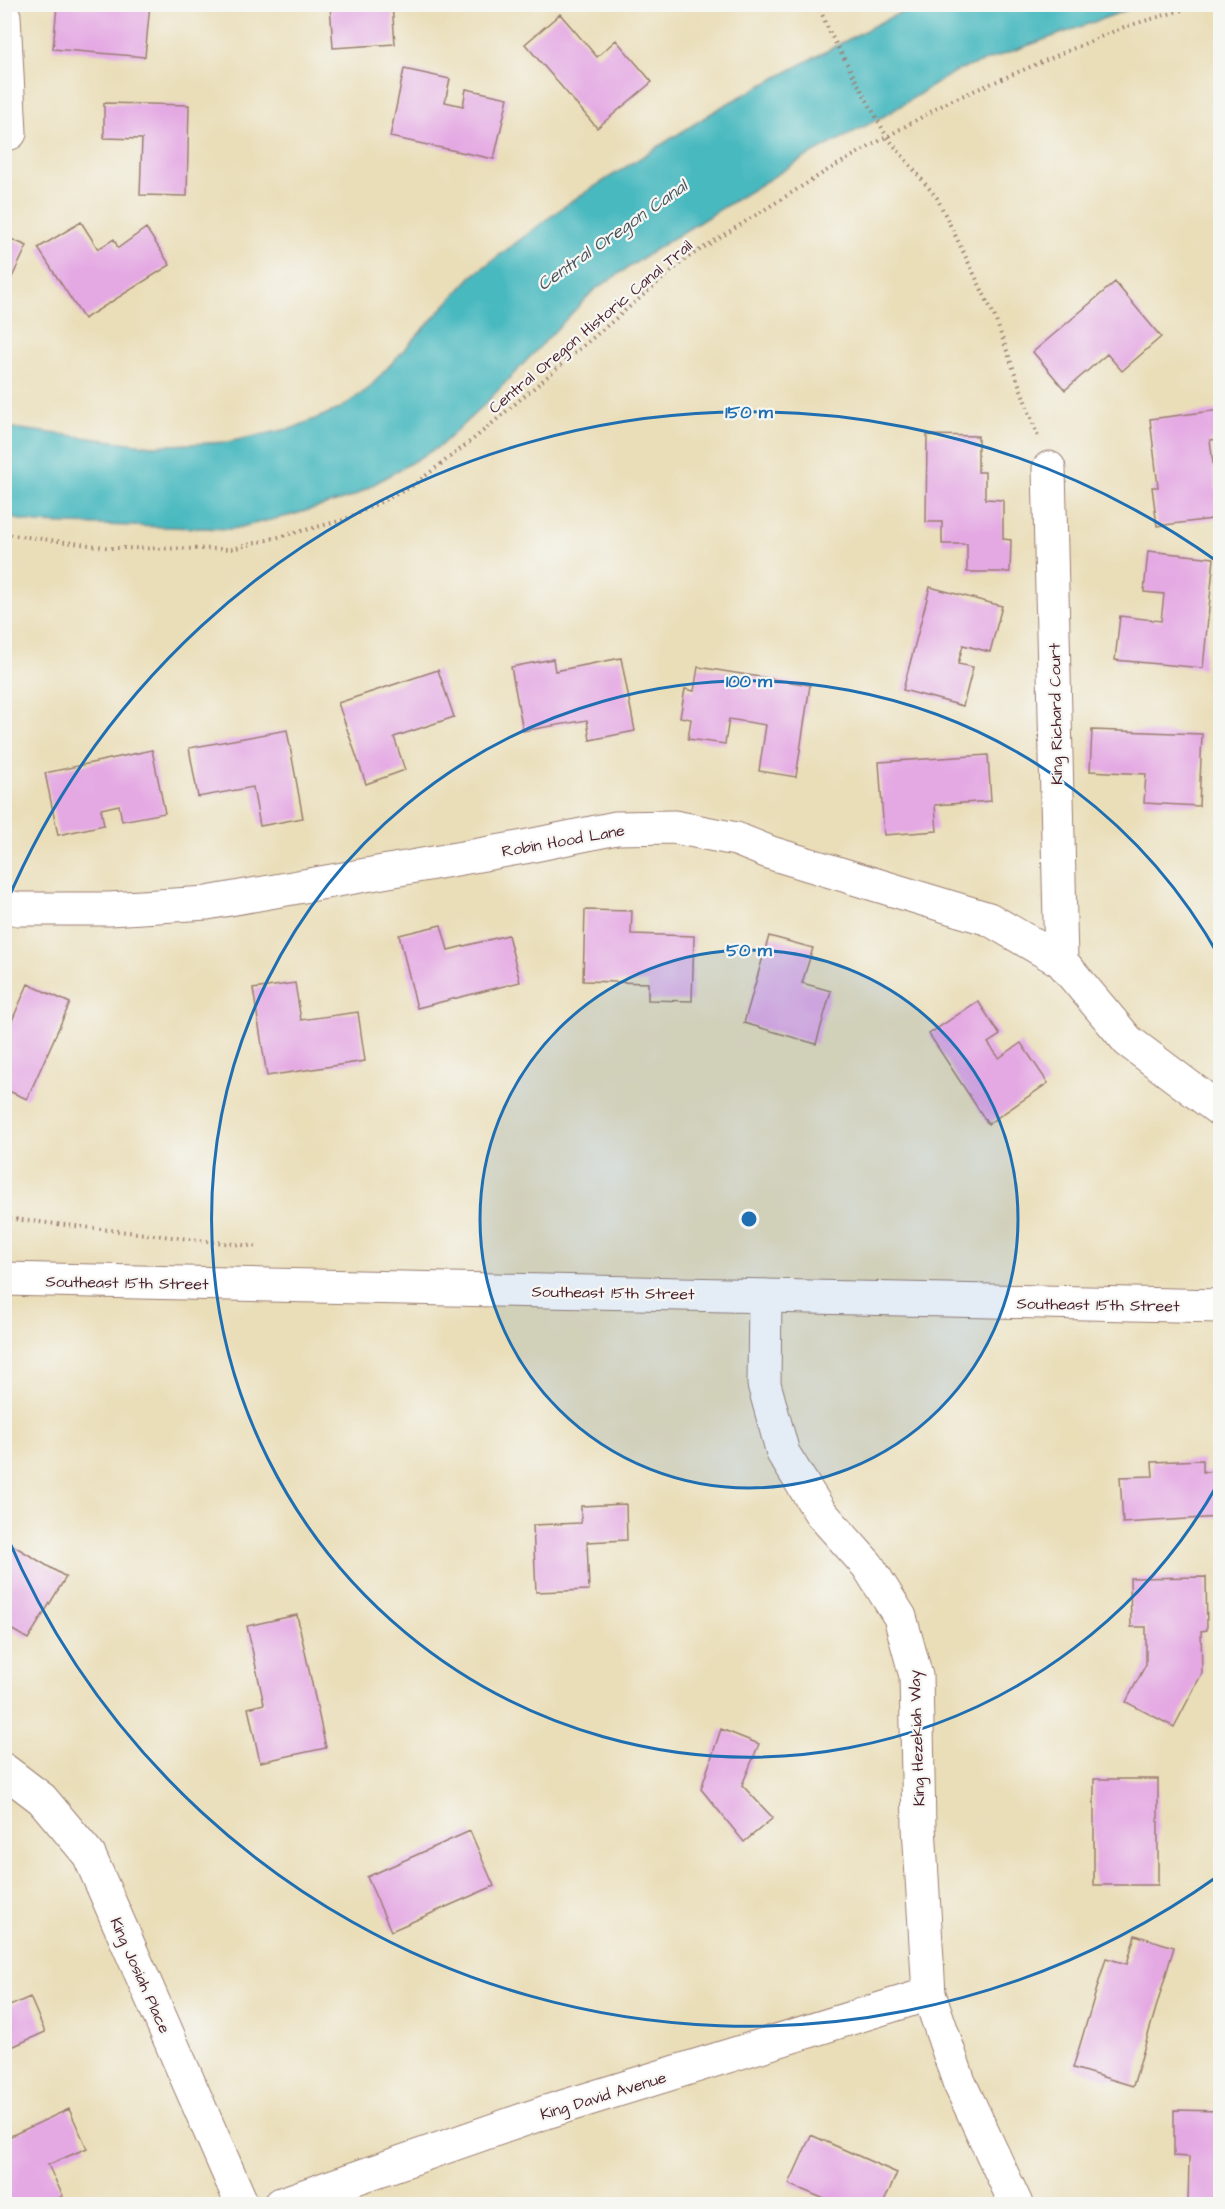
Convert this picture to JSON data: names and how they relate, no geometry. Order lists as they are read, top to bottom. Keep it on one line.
{"streets":{"street":["King Richard Court","Robin Hood Lane","Southeast 15th Street","King Hezekiah Way","King Josiah Place","King David Avenue"],"path":["Central Oregon Historic Canal Trail"]},"crossings":[["King Richard Court","Robin Hood Lane"],["Southeast 15th Street","King Hezekiah Way"],["King Hezekiah Way","King David Avenue"]],"water":["Central Oregon Canal"],"rings":["150 m","100 m","50 m"]}
